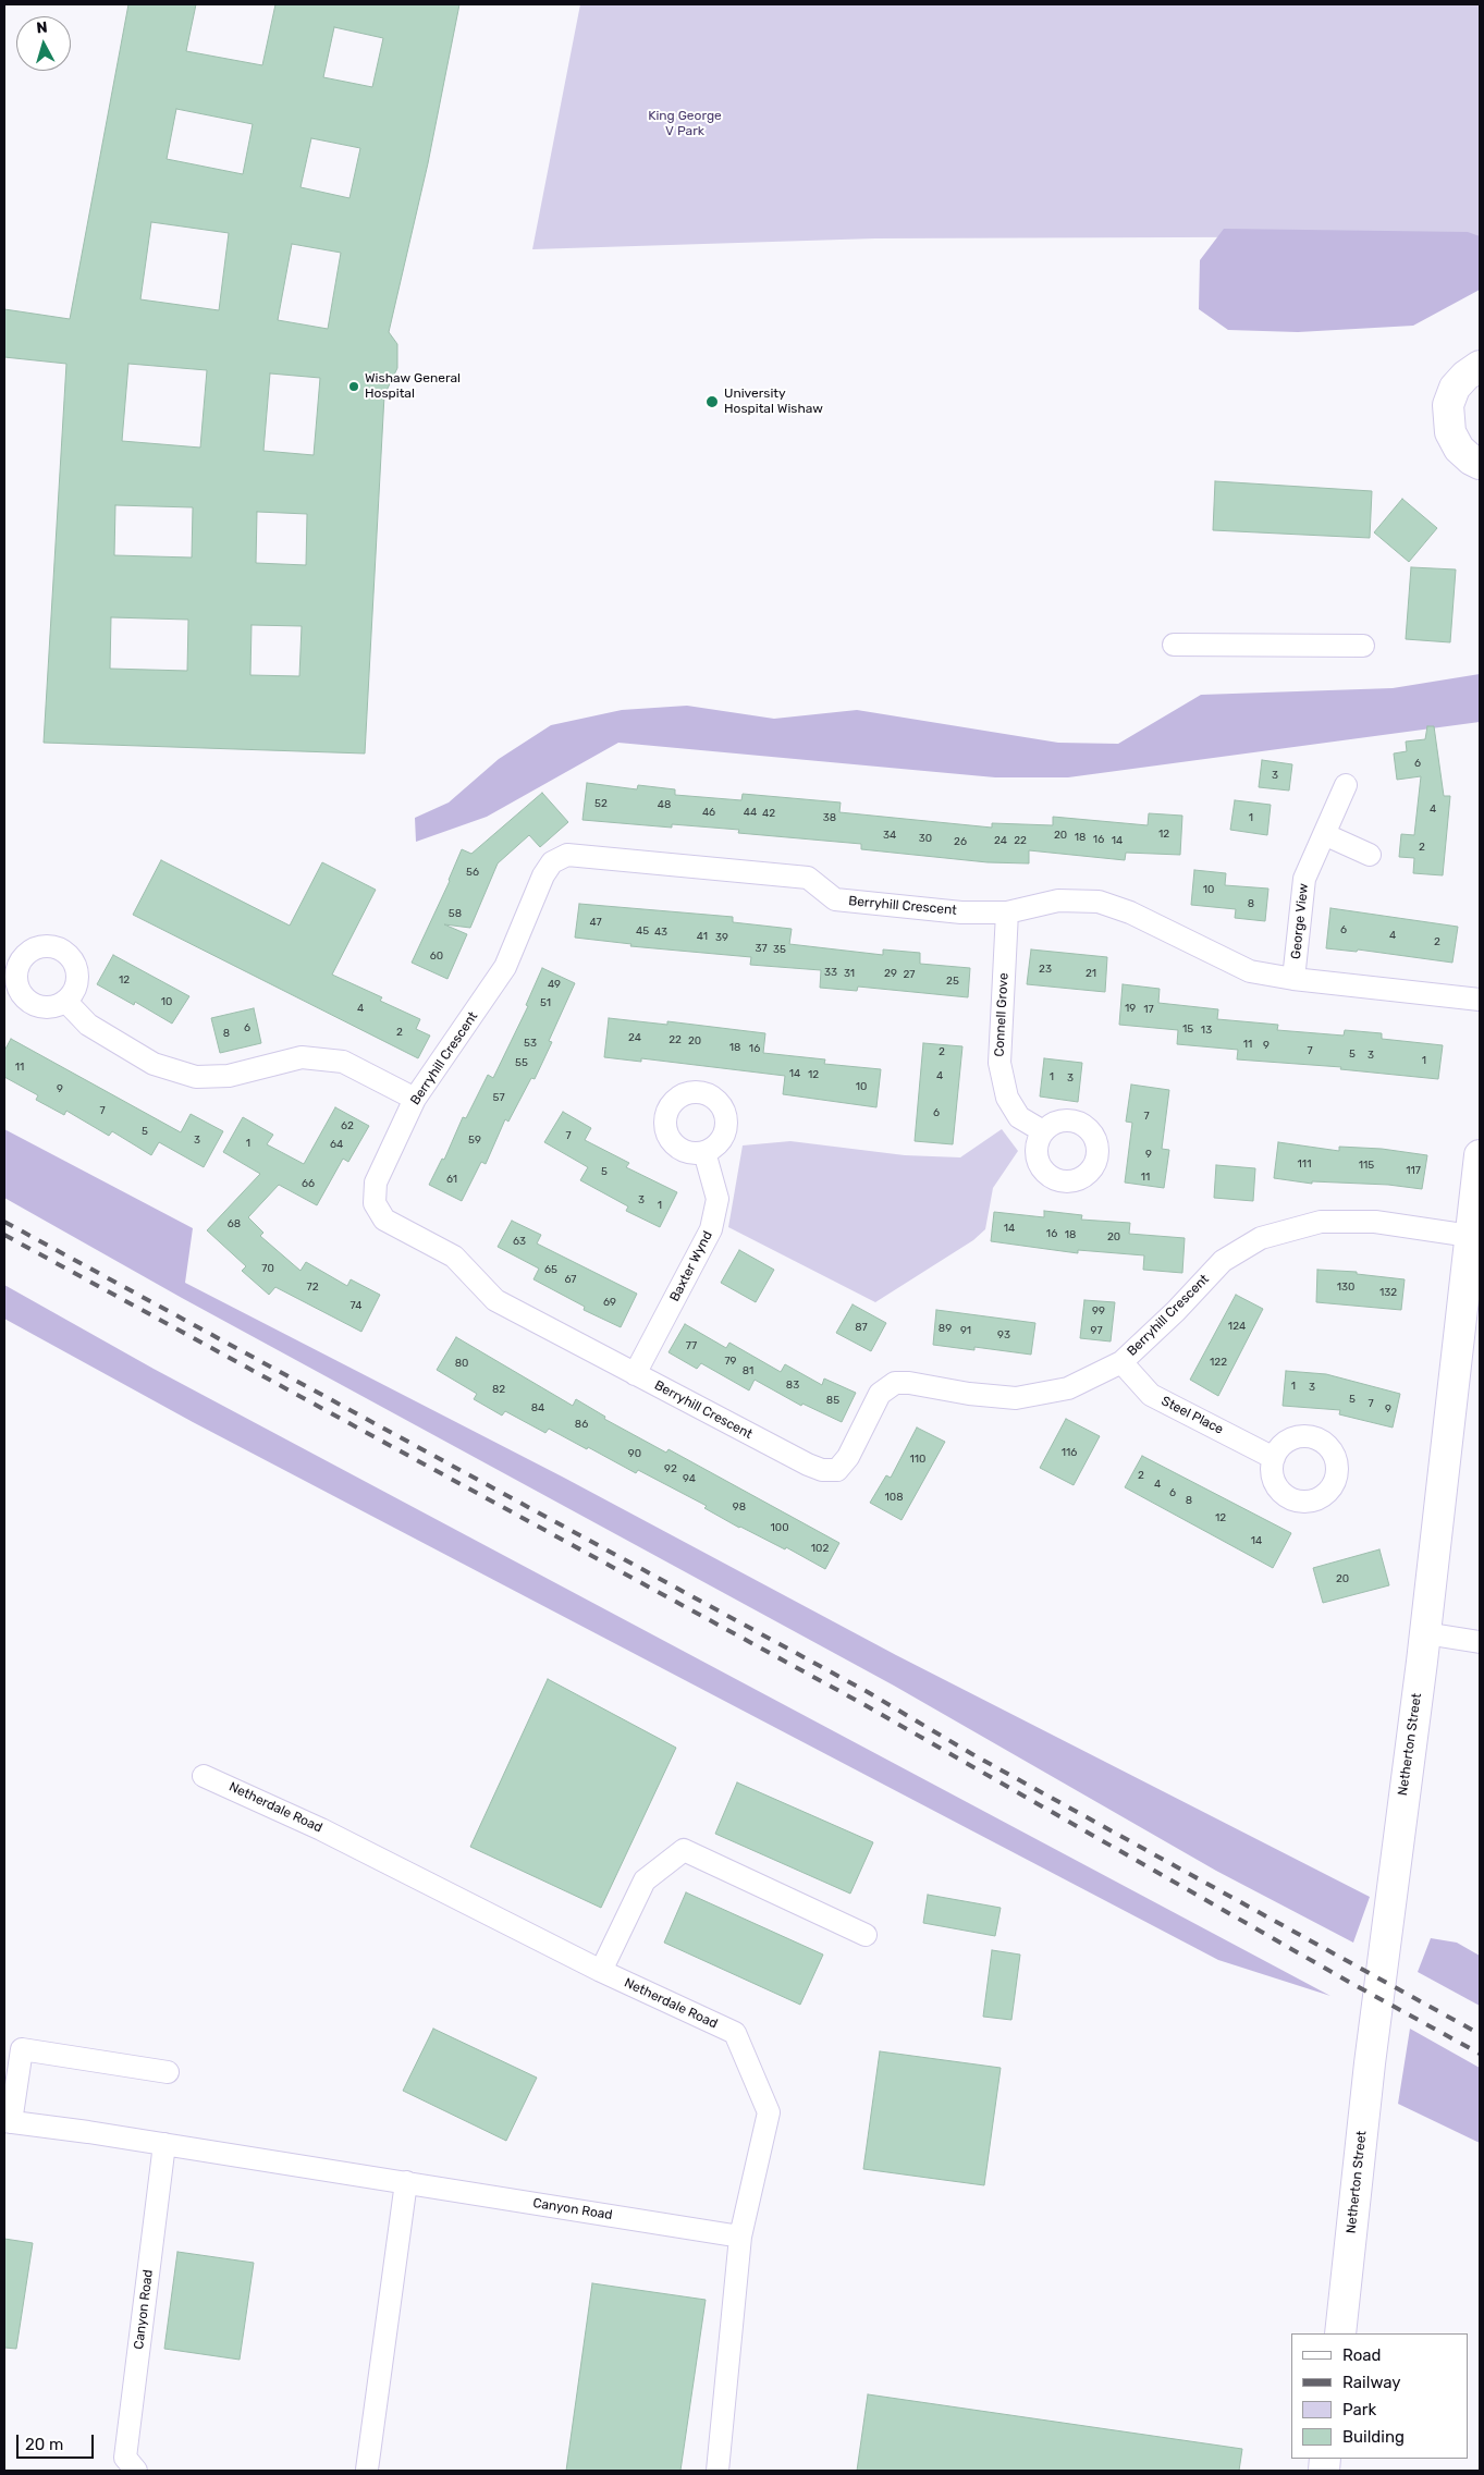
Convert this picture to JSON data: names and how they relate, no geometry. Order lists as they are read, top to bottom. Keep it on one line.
{"streets":{"street":["Berryhill Crescent","George View","Connell Grove","Baxter Wynd","Steel Place","Netherton Street","Netherdale Road","Canyon Road"]},"crossings":[["Berryhill Crescent","George View"],["Berryhill Crescent","Connell Grove"],["Berryhill Crescent","Baxter Wynd"],["Berryhill Crescent","Steel Place"],["Berryhill Crescent","Netherton Street"],["Netherdale Road","Canyon Road"]],"parks":["King George V Park"],"places":["Wishaw General Hospital","University Hospital Wishaw"],"house_numbers":["6","3","52","48","4","46","44","42","38","1","12","34","20","18","30","16","24","22","14","26","2","56","10","8","58","47","6","45","43","4","41","39","2","37","35","60","23","33","31","29","21","27","12","25","49","10","51","4","19","17","6","15","13","2","8","24","22","20","53","11","9","18","16","7","2","5","3","1","55","11","14","12","4","1","3","10","9","57","7","6","7","62","5","7","3","59","1","64","9","111","115","117","5","11","61","66","3","1","68","14","16","18","20","63","70","65","67","72","130","132","69","74","99","124","87","89","91","97","93","77","79","122","80","81","83","1","3","82","5","85","7","84","9","86","116","90","110","92","2","94","4","6","108","8","98","12","100","14","102","20"],"legend":["Road","Railway","Park","Building"],"scale_bar":"20 m","north":"top"}
